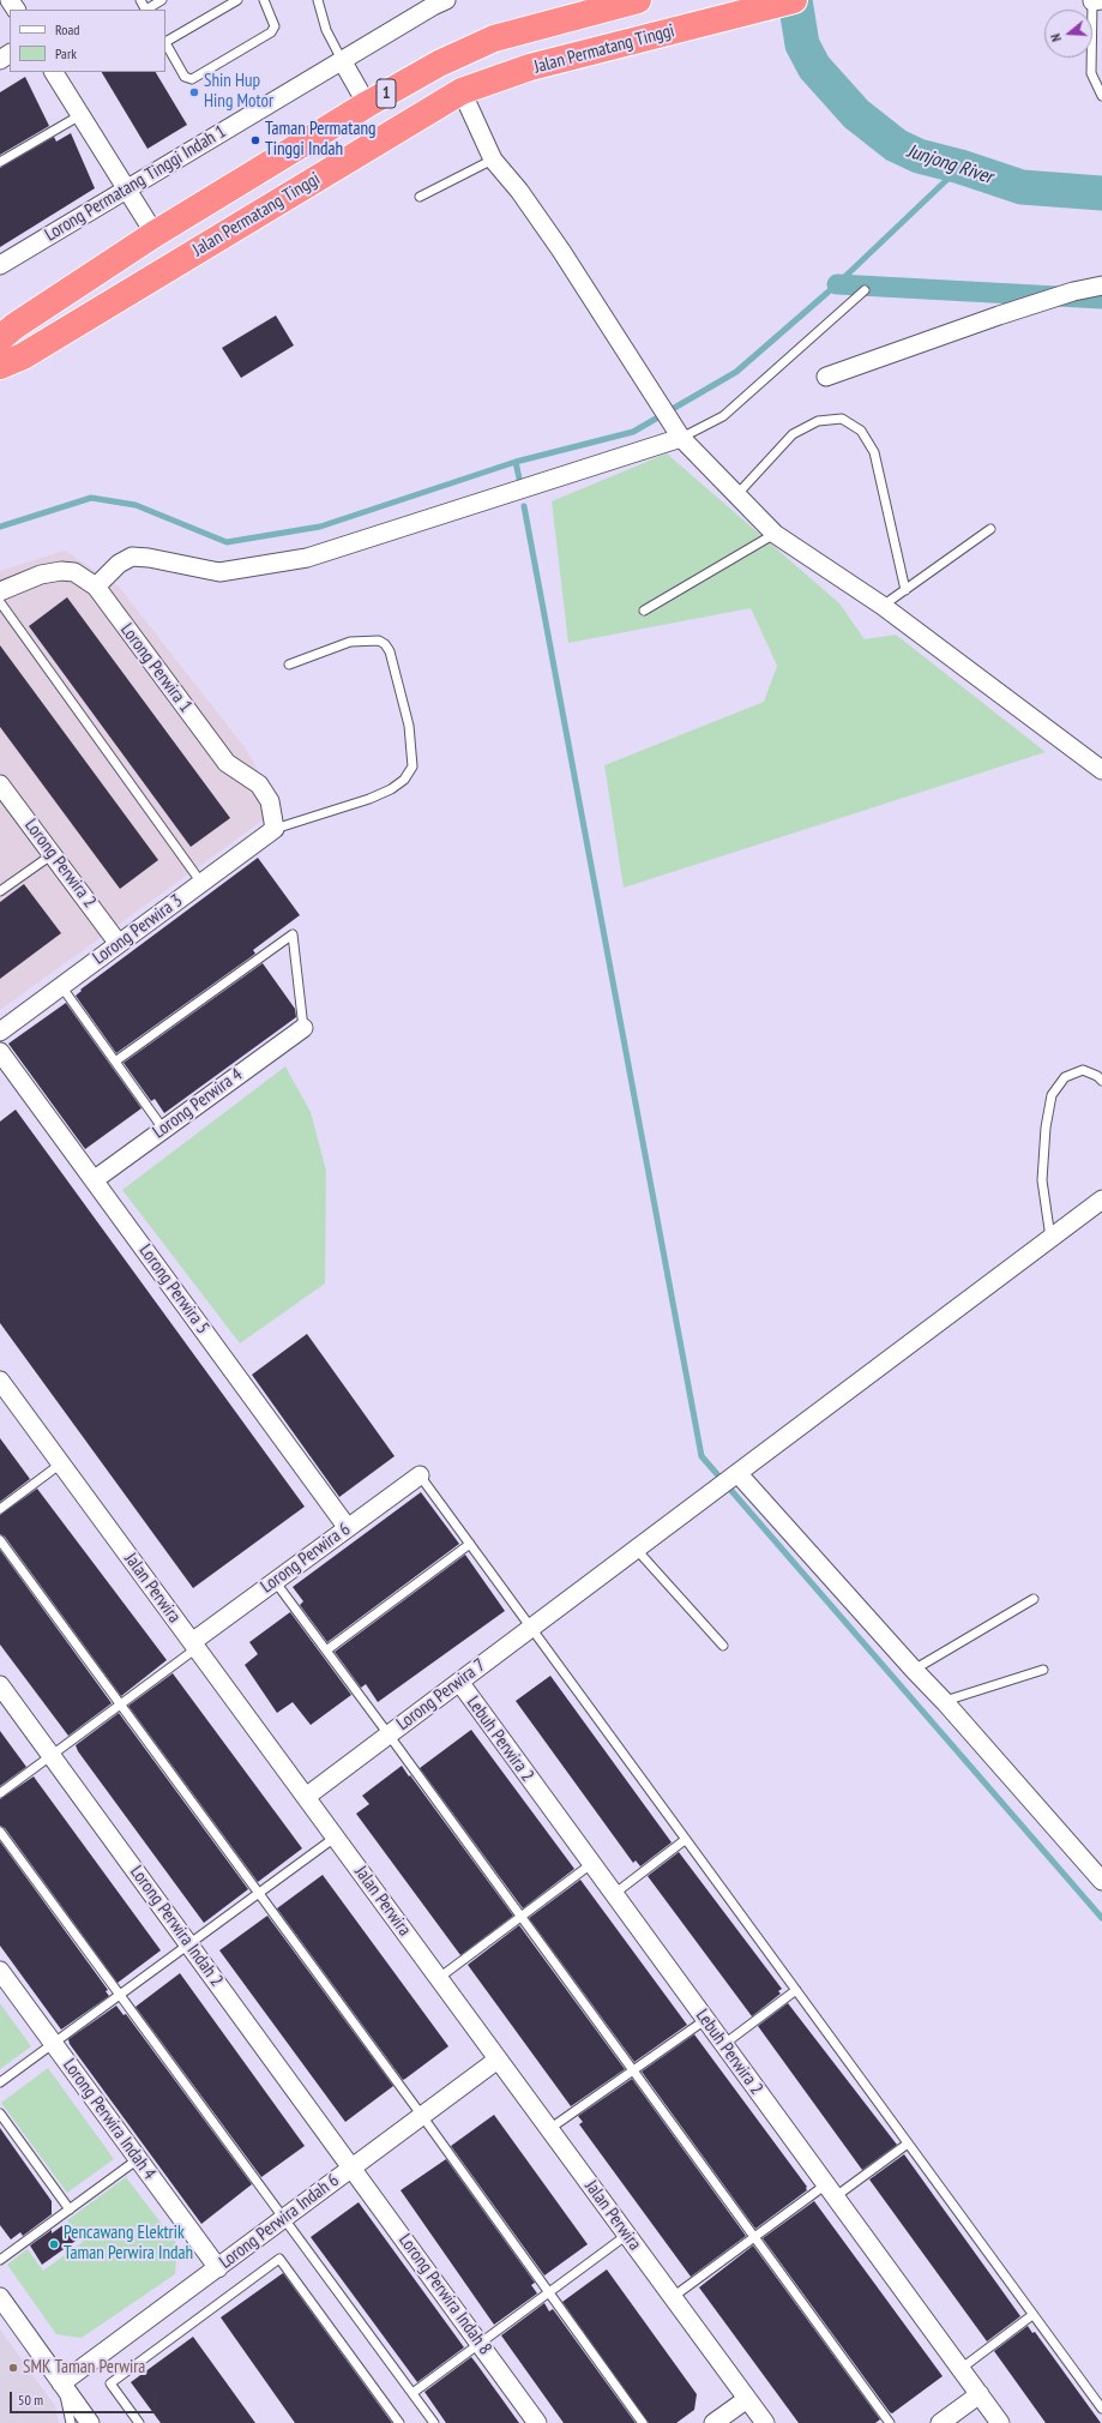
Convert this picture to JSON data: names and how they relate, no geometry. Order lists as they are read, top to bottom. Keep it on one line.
{"streets":{"highway":["Jalan Permatang Tinggi","1"],"street":["Lorong Permatang Tinggi Indah 1","Lorong Perwira 1","Lorong Perwira 2","Lorong Perwira 3","Lorong Perwira 4","Lorong Perwira 5","Lorong Perwira 6","Jalan Perwira","Lorong Perwira 7","Lebuh Perwira 2","Lorong Perwira Indah 2","Lorong Perwira Indah 4","Lorong Perwira Indah 6","Lorong Perwira Indah 8"]},"crossings":[["Lorong Perwira 1","Lorong Perwira 3"],["Lorong Perwira 2","Lorong Perwira 3"],["Lorong Perwira 4","Lorong Perwira 5"],["Lorong Perwira 5","Lorong Perwira 6"],["Lorong Perwira 6","Jalan Perwira"],["Jalan Perwira","Lorong Perwira 7"],["Jalan Perwira","Lorong Perwira Indah 6"],["Lorong Perwira 7","Lebuh Perwira 2"],["Lorong Perwira Indah 2","Lorong Perwira Indah 6"],["Lorong Perwira Indah 2","Lorong Perwira Indah 8"],["Lorong Perwira Indah 4","Lorong Perwira Indah 6"],["Lorong Perwira Indah 6","Lorong Perwira Indah 8"]],"water":["Junjong River"],"places":["Shin Hup Hing Motor","Taman Permatang Tinggi Indah","Pencawang Elektrik Taman Perwira Indah","SMK Taman Perwira"],"legend":["Road","Park"],"scale_bar":"50 m","north":"left"}
